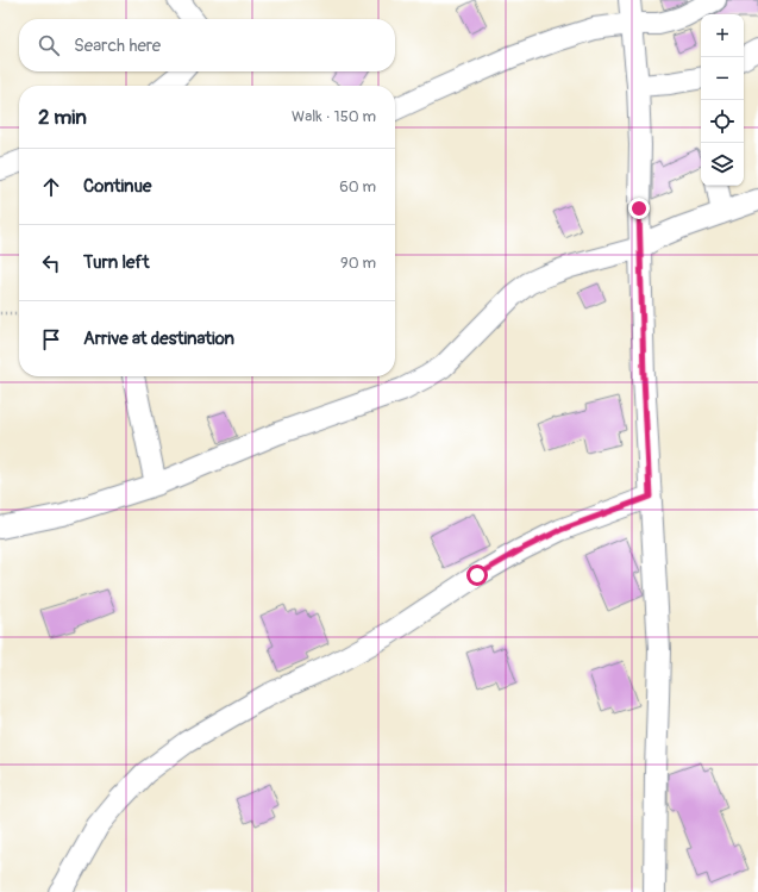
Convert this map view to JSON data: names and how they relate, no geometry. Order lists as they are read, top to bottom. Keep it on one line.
{"page":{"map_buttons":["+","−"],"search":"Search here","heading":["2 min","Walk · 150 m"],"list":[["Continue","60 m"],["Turn left","90 m"],"Arrive at destination"]}}
